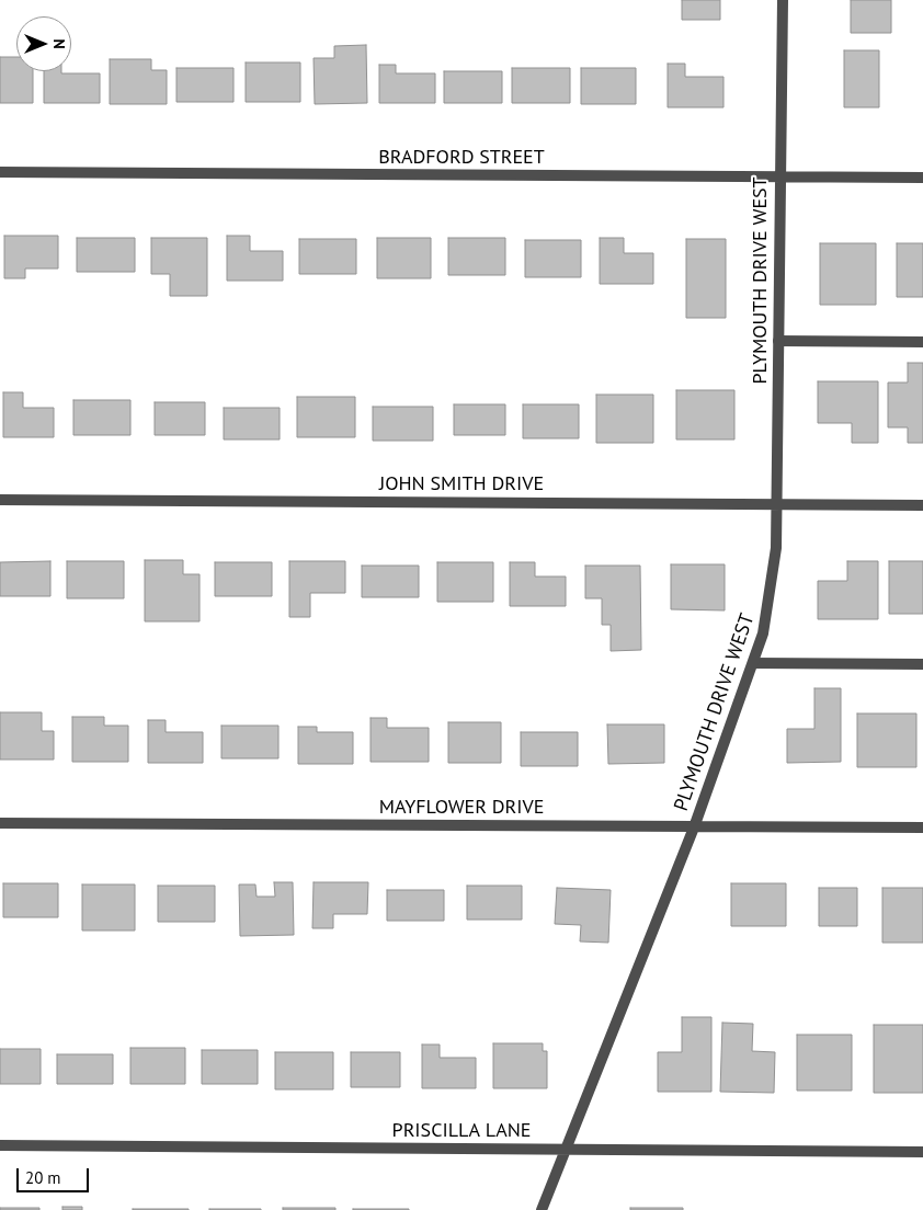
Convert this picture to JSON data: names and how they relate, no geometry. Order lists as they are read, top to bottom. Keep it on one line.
{"streets":{"street":["BRADFORD STREET","PLYMOUTH DRIVE WEST","JOHN SMITH DRIVE","MAYFLOWER DRIVE","PRISCILLA LANE"]},"crossings":[["BRADFORD STREET","PLYMOUTH DRIVE WEST"],["PLYMOUTH DRIVE WEST","JOHN SMITH DRIVE"],["PLYMOUTH DRIVE WEST","MAYFLOWER DRIVE"],["PLYMOUTH DRIVE WEST","PRISCILLA LANE"]],"scale_bar":"20 m","north":"right"}
